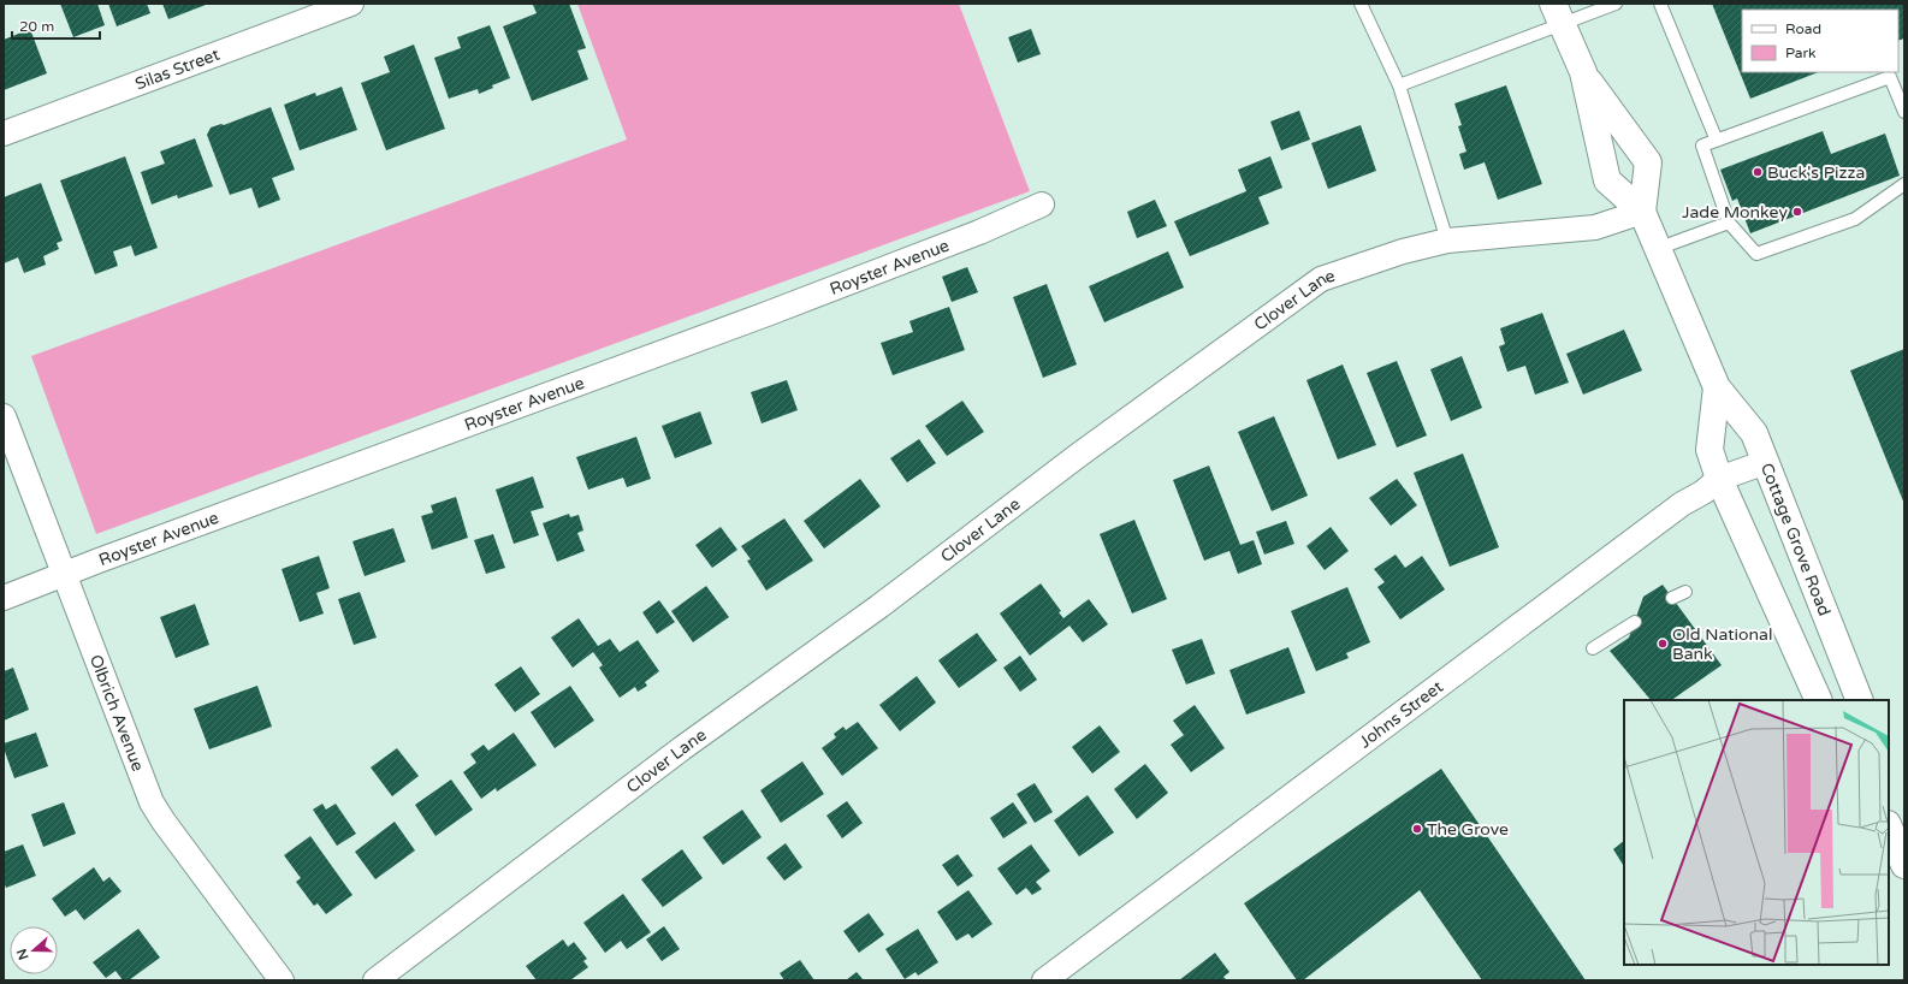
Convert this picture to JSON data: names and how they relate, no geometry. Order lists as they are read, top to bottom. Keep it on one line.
{"streets":{"street":["Silas Street","Royster Avenue","Clover Lane","Cottage Grove Road","Olbrich Avenue","Johns Street"]},"crossings":[["Royster Avenue","Olbrich Avenue"],["Clover Lane","Cottage Grove Road"],["Cottage Grove Road","Johns Street"]],"places":["Buck's Pizza","Jade Monkey","Old National Bank","The Grove"],"legend":["Road","Park"],"scale_bar":"20 m","north":"left"}
